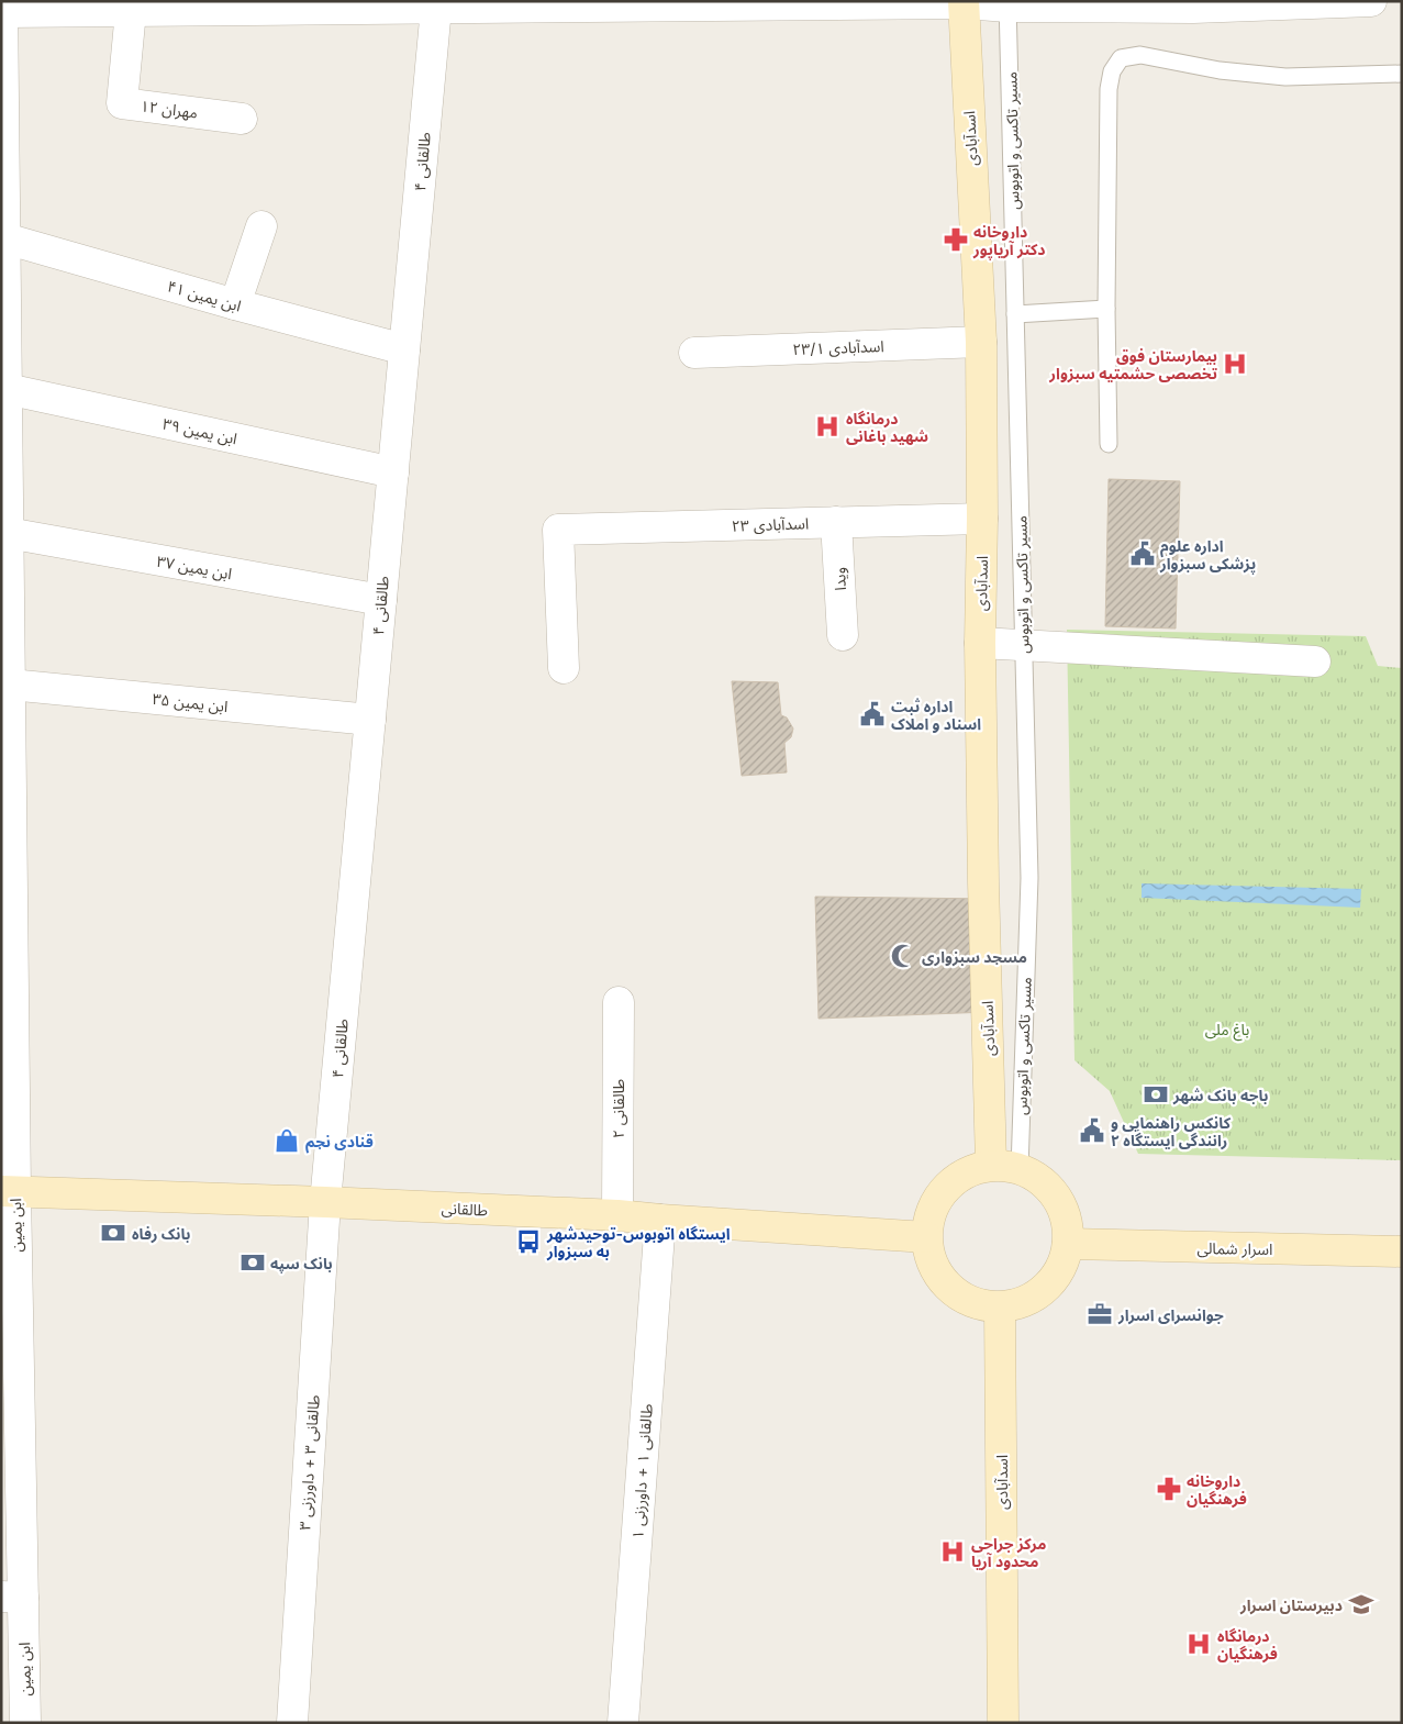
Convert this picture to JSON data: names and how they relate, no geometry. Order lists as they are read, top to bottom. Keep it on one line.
{"streets":{"main road":["اسدآبادی","طالقانی","اسرار شمالی"],"street":["مهران ۱۲","طالقانی ۴","ابن یمین ۴۱","اسدآبادی ۲۳/۱","ابن یمین ۳۹","اسدآبادی ۲۳","ابن یمین ۳۷","ویدا","ابن یمین ۳۵","طالقانی ۲","ابن یمین","طالقانی ۳ + داورزنی ۳","طالقانی ۱ + داورزنی ۱"],"lane":["مسیر تاکسی و اتوبوس"]},"crossings":[["اسدآبادی","مسیر تاکسی و اتوبوس"],["اسدآبادی","اسدآبادی ۲۳/۱"],["اسدآبادی","اسدآبادی ۲۳"],["اسدآبادی","طالقانی"],["اسدآبادی","اسرار شمالی"],["مسیر تاکسی و اتوبوس","طالقانی"],["مسیر تاکسی و اتوبوس","اسرار شمالی"],["طالقانی ۴","ابن یمین ۴۱"],["طالقانی ۴","ابن یمین ۳۹"],["طالقانی ۴","ابن یمین ۳۷"],["طالقانی ۴","ابن یمین ۳۵"],["طالقانی ۴","طالقانی"],["طالقانی ۴","طالقانی ۳ + داورزنی ۳"],["ابن یمین ۴۱","ابن یمین"],["ابن یمین ۳۹","ابن یمین"],["اسدآبادی ۲۳","ویدا"],["ابن یمین ۳۷","ابن یمین"],["ابن یمین ۳۵","ابن یمین"],["طالقانی ۲","طالقانی"],["طالقانی","ابن یمین"],["طالقانی","اسرار شمالی"],["طالقانی","طالقانی ۳ + داورزنی ۳"],["طالقانی","طالقانی ۱ + داورزنی ۱"]],"parks":["باغ ملی"],"places":{"pharmacy":["داروخانه دکتر آریاپور","داروخانه فرهنگیان"],"hospital":["بیمارستان فوق تخصصی حشمتیه سبزوار","درمانگاه شهید باغانی","مرکز جراحی محدود آریا","درمانگاه فرهنگیان"],"public building":["اداره علوم پزشکی سبزوار","اداره ثبت اسناد و املاک","کانکس راهنمایی و رانندگی ایستگاه ۲"],"mosque":["مسجد سبزواری"],"bank":["باجه بانک شهر","بانک رفاه","بانک سپه"],"shop":["قنادی نجم"],"bus stop":["ایستگاه اتوبوس-توحیدشهر به سبزوار"],"office":["جوانسرای اسرار"],"school or university":["دبیرستان اسرار"]}}
